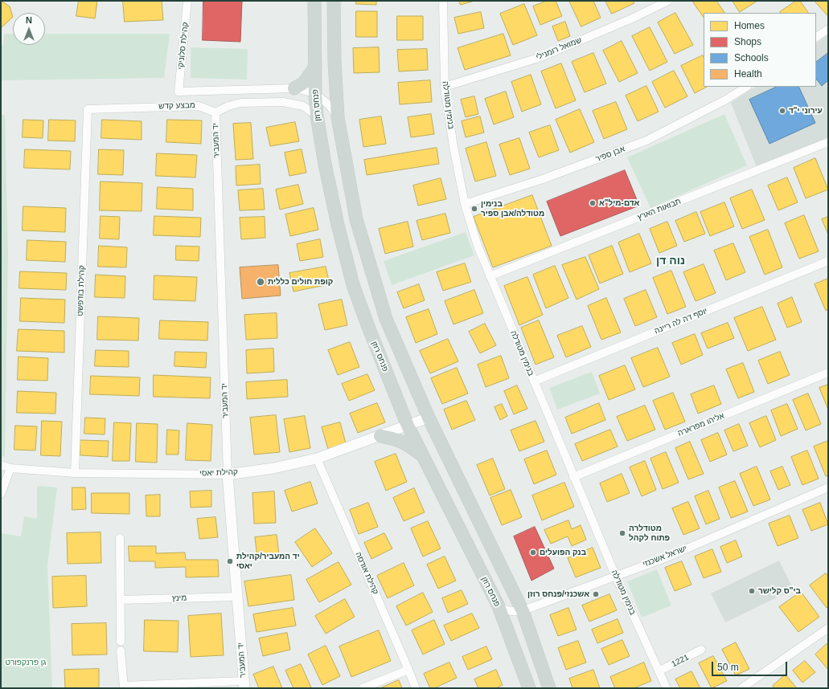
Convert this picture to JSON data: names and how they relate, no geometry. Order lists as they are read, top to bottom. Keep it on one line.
{"streets":{"main road":["פנחס רוזן"],"street":["קהילת סלוניקי","שמואל רומנילי","בנימין מטודלה","מבצע קדש","יד המעביר","אבן ספיר","תבואות הארץ","קהילת בודפשט","יוסף דה לה ריינה","אליהו מפרארה","קהילת יאסי","ישראל אשכנזי","קהילת אודסה","מינץ","1221"]},"crossings":[["קהילת סלוניקי","מבצע קדש"],["שמואל רומנילי","בנימין מטודלה"],["פנחס רוזן","מבצע קדש"],["פנחס רוזן","קהילת יאסי"],["פנחס רוזן","ישראל אשכנזי"],["בנימין מטודלה","אבן ספיר"],["בנימין מטודלה","תבואות הארץ"],["בנימין מטודלה","יוסף דה לה ריינה"],["בנימין מטודלה","אליהו מפרארה"],["בנימין מטודלה","ישראל אשכנזי"],["בנימין מטודלה","1221"],["מבצע קדש","יד המעביר"],["מבצע קדש","קהילת בודפשט"],["יד המעביר","קהילת יאסי"],["יד המעביר","מינץ"],["קהילת בודפשט","קהילת יאסי"],["קהילת יאסי","קהילת אודסה"]],"districts":["נוה דן"],"parks":["גן פרנקפורט"],"places":["עירוני י\"ד","אדם-מיל\"א","בנימין מטודלה/אבן ספיר","קופת חולים כללית","מטודלרה פתוח לקהל","בנק הפועלים","יד המעביר/קהילת יאסי","בי\"ס קלישר","אשכנזי/פנחס רוזן"],"legend":["Homes","Shops","Schools","Health"],"scale_bar":"50 m","north":"top"}
